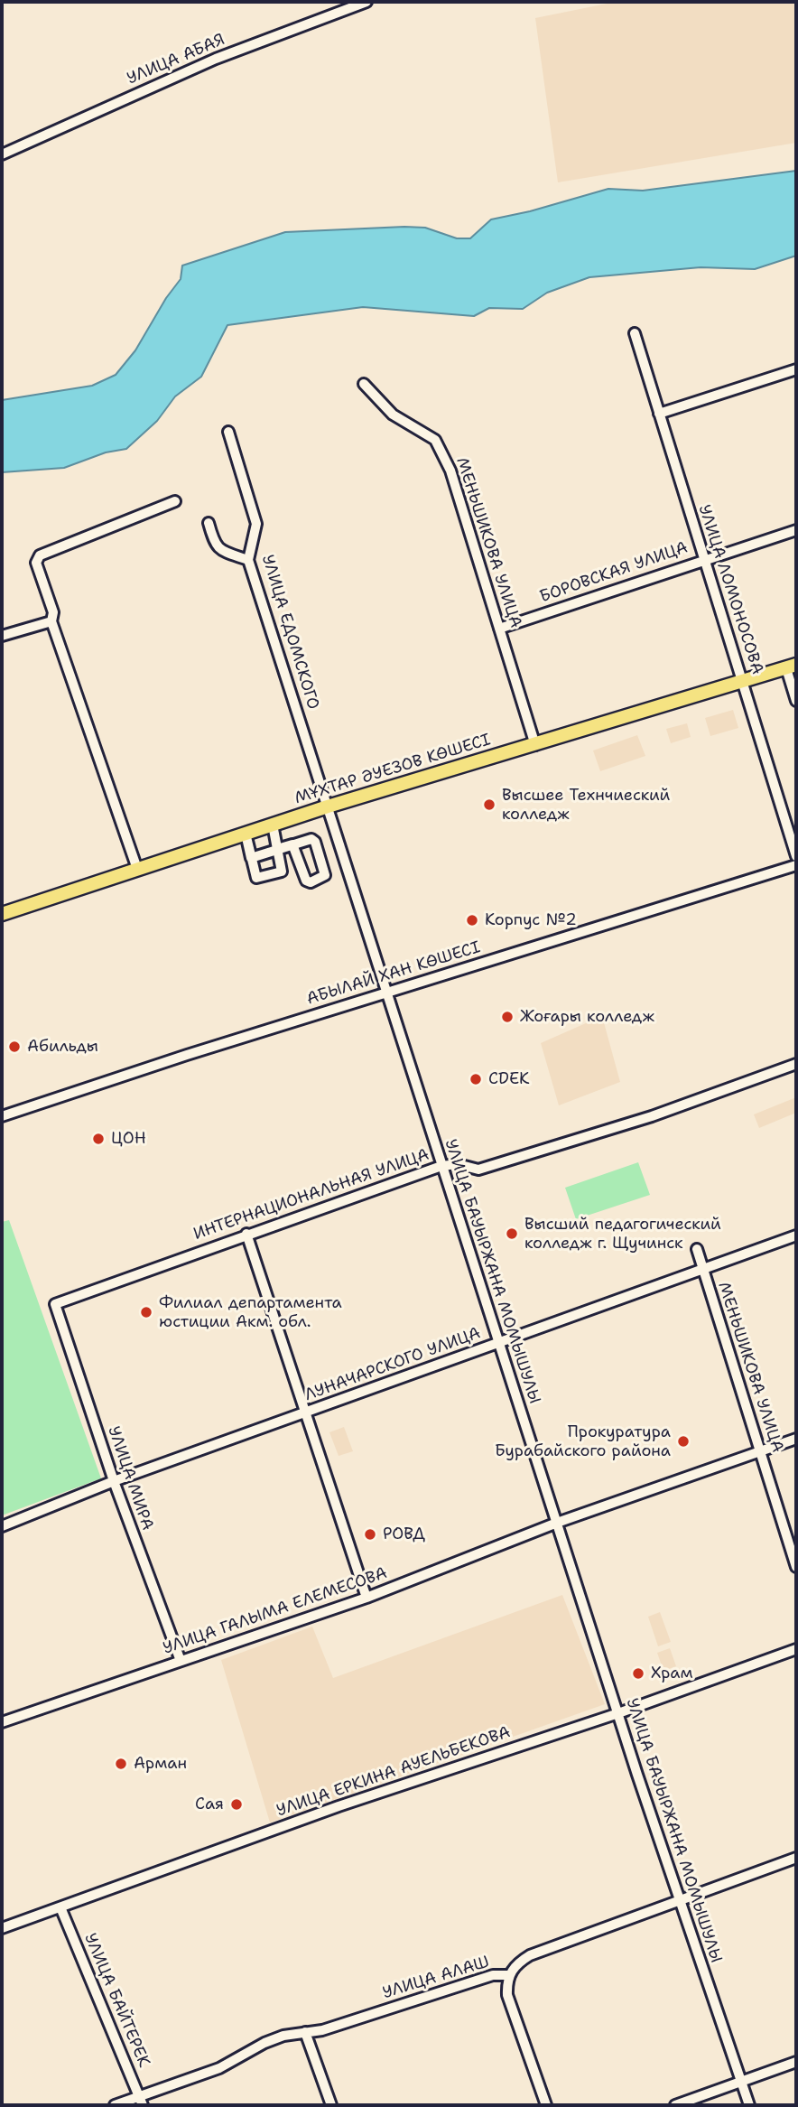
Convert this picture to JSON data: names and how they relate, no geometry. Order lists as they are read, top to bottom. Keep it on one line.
{"streets":{"main road":["МҰХТАР ӘУЕЗОВ КӨШЕСІ"],"street":["УЛИЦА АБАЯ","МЕНЬШИКОВА УЛИЦА","БОРОВСКАЯ УЛИЦА","УЛИЦА ЛОМОНОСОВА","УЛИЦА ЕДОМСКОГО","АБЫЛАЙ ХАН КӨШЕСІ","ИНТЕРНАЦИОНАЛЬНАЯ УЛИЦА","УЛИЦА БАУЫРЖАНА МОМЫШУЛЫ","ЛУНАЧАРСКОГО УЛИЦА","УЛИЦА МИРА","УЛИЦА ГАЛЫМА ЕЛЕМЕСОВА","УЛИЦА ЕРКИНА АУЕЛЬБЕКОВА","УЛИЦА АЛАШ","УЛИЦА БАЙТЕРЕК"]},"crossings":[["МЕНЬШИКОВА УЛИЦА","БОРОВСКАЯ УЛИЦА"],["МЕНЬШИКОВА УЛИЦА","МҰХТАР ӘУЕЗОВ КӨШЕСІ"],["МЕНЬШИКОВА УЛИЦА","ЛУНАЧАРСКОГО УЛИЦА"],["МЕНЬШИКОВА УЛИЦА","УЛИЦА ГАЛЫМА ЕЛЕМЕСОВА"],["БОРОВСКАЯ УЛИЦА","УЛИЦА ЛОМОНОСОВА"],["УЛИЦА ЛОМОНОСОВА","МҰХТАР ӘУЕЗОВ КӨШЕСІ"],["УЛИЦА ЕДОМСКОГО","МҰХТАР ӘУЕЗОВ КӨШЕСІ"],["УЛИЦА ЕДОМСКОГО","УЛИЦА БАУЫРЖАНА МОМЫШУЛЫ"],["МҰХТАР ӘУЕЗОВ КӨШЕСІ","УЛИЦА БАУЫРЖАНА МОМЫШУЛЫ"],["АБЫЛАЙ ХАН КӨШЕСІ","УЛИЦА БАУЫРЖАНА МОМЫШУЛЫ"],["ИНТЕРНАЦИОНАЛЬНАЯ УЛИЦА","УЛИЦА БАУЫРЖАНА МОМЫШУЛЫ"],["ИНТЕРНАЦИОНАЛЬНАЯ УЛИЦА","УЛИЦА МИРА"],["УЛИЦА БАУЫРЖАНА МОМЫШУЛЫ","ЛУНАЧАРСКОГО УЛИЦА"],["УЛИЦА БАУЫРЖАНА МОМЫШУЛЫ","УЛИЦА ГАЛЫМА ЕЛЕМЕСОВА"],["УЛИЦА БАУЫРЖАНА МОМЫШУЛЫ","УЛИЦА ЕРКИНА АУЕЛЬБЕКОВА"],["УЛИЦА БАУЫРЖАНА МОМЫШУЛЫ","УЛИЦА АЛАШ"],["ЛУНАЧАРСКОГО УЛИЦА","УЛИЦА МИРА"],["УЛИЦА МИРА","УЛИЦА ГАЛЫМА ЕЛЕМЕСОВА"],["УЛИЦА ЕРКИНА АУЕЛЬБЕКОВА","УЛИЦА БАЙТЕРЕК"],["УЛИЦА АЛАШ","УЛИЦА БАЙТЕРЕК"]],"places":["Высшее Технчиеский колледж","Корпус №2","Жоғары колледж","Абильды","CDEK","ЦОН","Высший педагогический колледж г. Щучинск","Филиал департамента юстиции Акм. обл.","Прокуратура Бурабайского района","РОВД","Храм","Арман","Сая"]}
